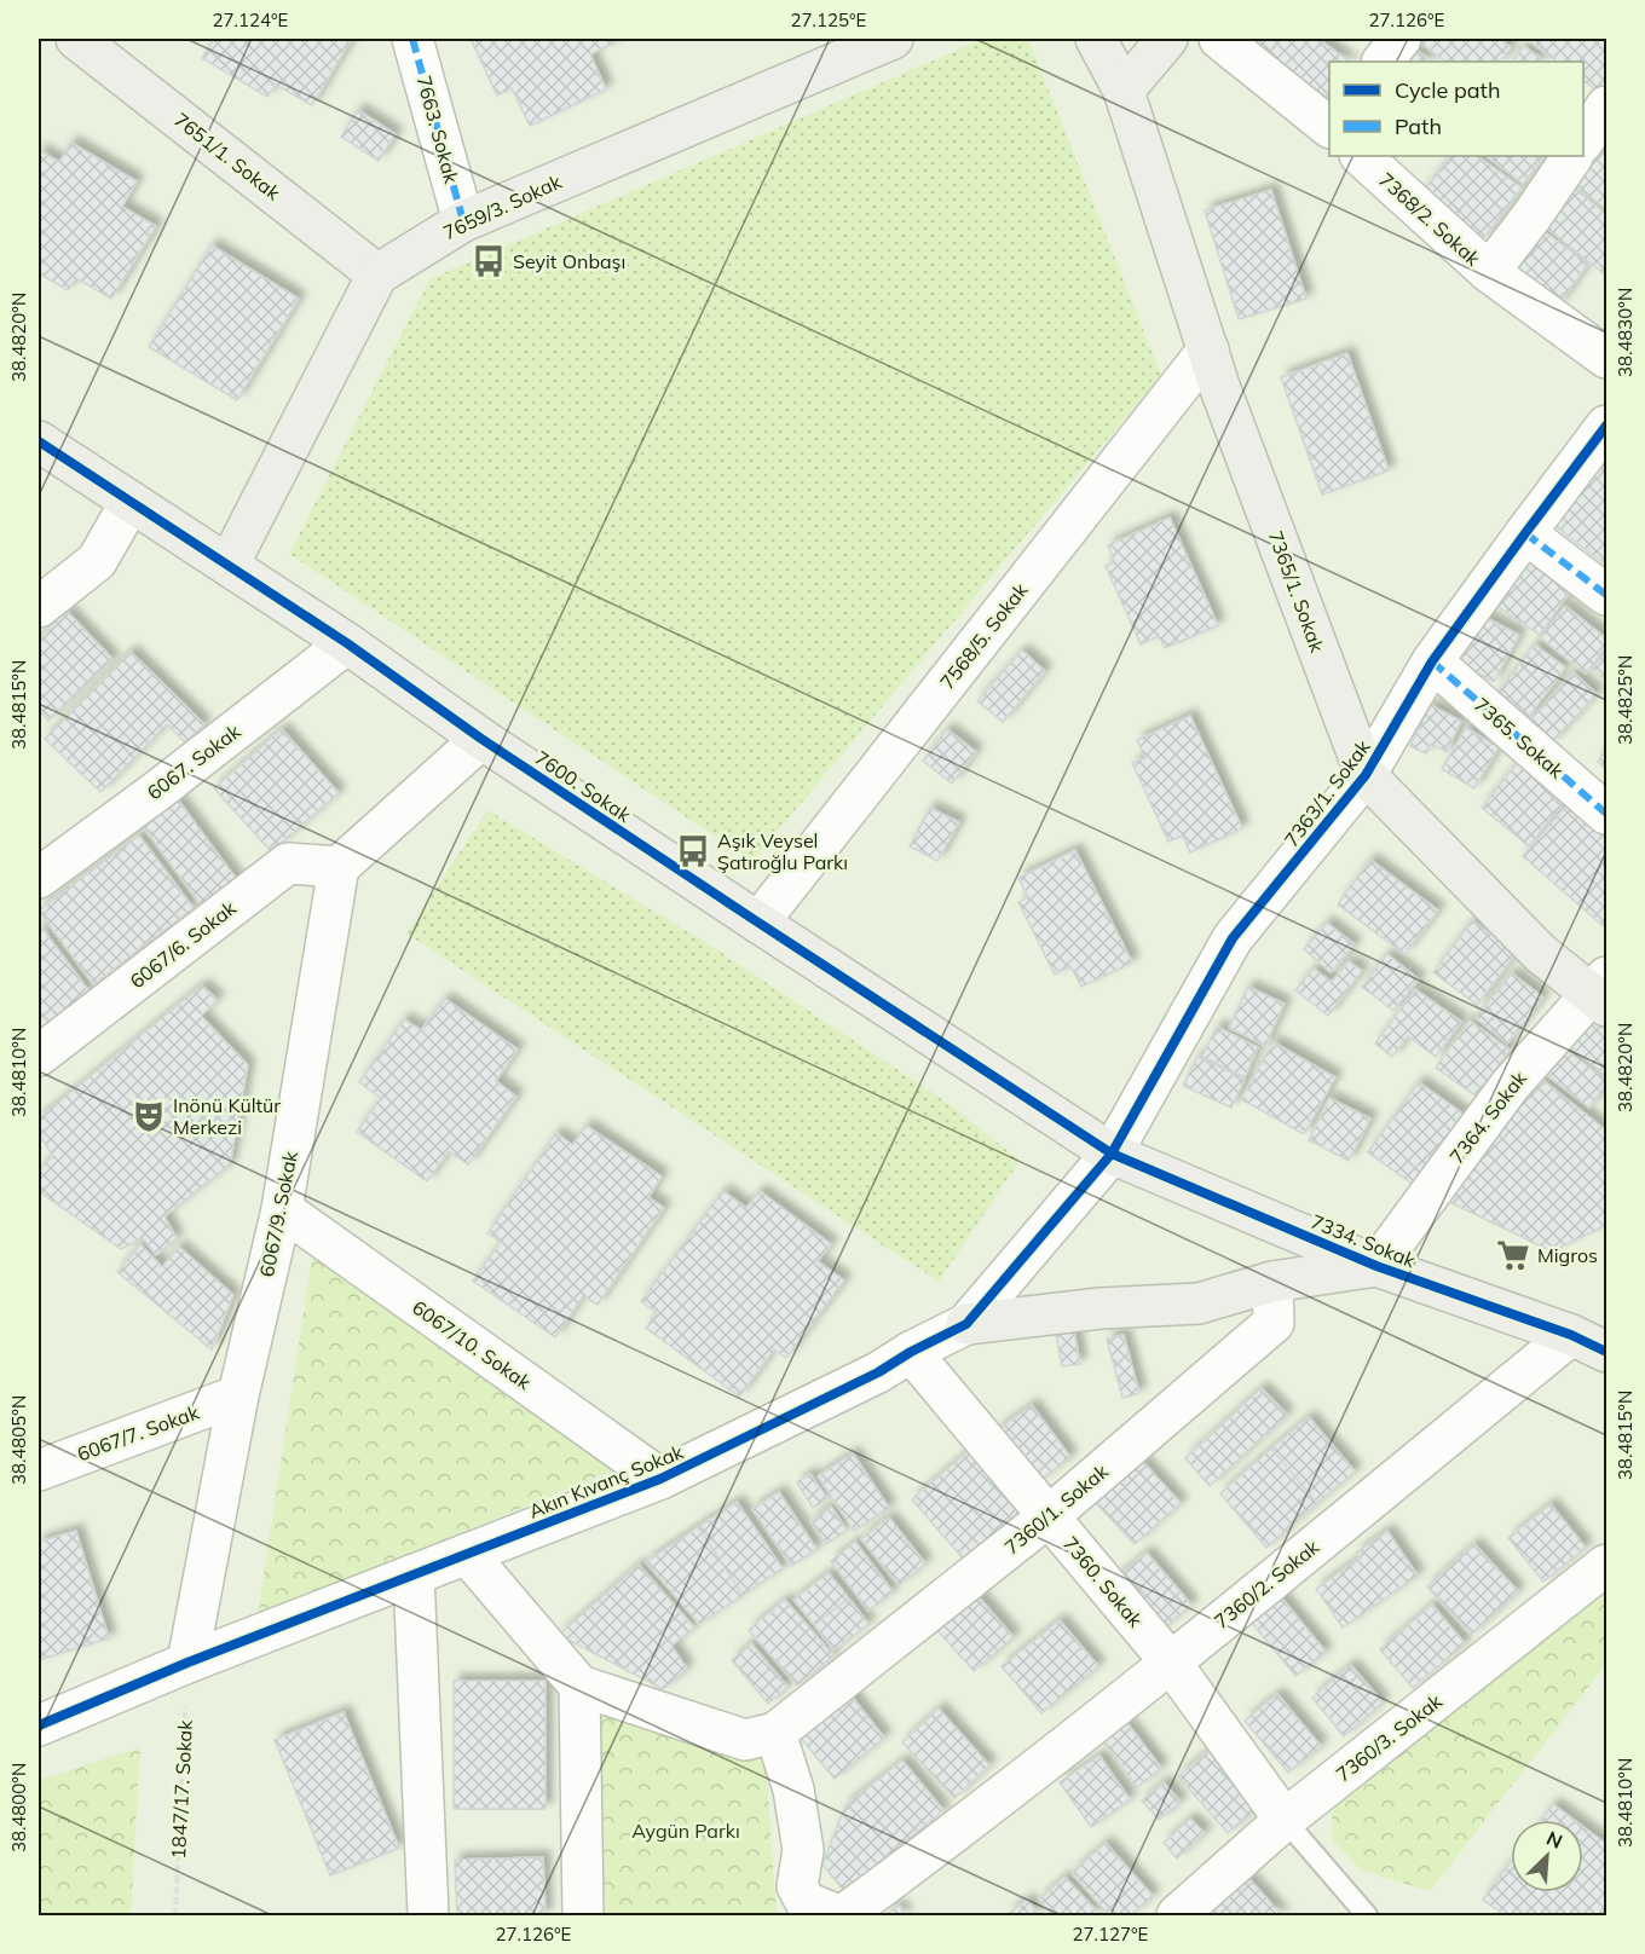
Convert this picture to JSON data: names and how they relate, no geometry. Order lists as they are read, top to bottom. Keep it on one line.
{"streets":{"street":["7663. Sokak","7651/1. Sokak","7659/3. Sokak","7368/2. Sokak","7365/1. Sokak","7568/5. Sokak","7365. Sokak","6067. Sokak","7600. Sokak","7363/1. Sokak","6067/6. Sokak","7364. Sokak","6067/9. Sokak","7334. Sokak","6067/10. Sokak","6067/7. Sokak","Akın Kıvanç Sokak","7360/1. Sokak","7360. Sokak","7360/2. Sokak","7360/3. Sokak"],"path":["1847/17. Sokak"]},"crossings":[["7663. Sokak","7659/3. Sokak"],["7651/1. Sokak","7659/3. Sokak"],["7365/1. Sokak","7568/5. Sokak"],["7365/1. Sokak","7363/1. Sokak"],["7365/1. Sokak","7364. Sokak"],["7568/5. Sokak","7600. Sokak"],["7365. Sokak","7363/1. Sokak"],["6067. Sokak","7600. Sokak"],["7600. Sokak","7363/1. Sokak"],["7600. Sokak","7334. Sokak"],["7600. Sokak","Akın Kıvanç Sokak"],["7363/1. Sokak","7334. Sokak"],["7363/1. Sokak","Akın Kıvanç Sokak"],["6067/6. Sokak","6067/9. Sokak"],["7364. Sokak","7334. Sokak"],["6067/9. Sokak","6067/10. Sokak"],["6067/9. Sokak","6067/7. Sokak"],["6067/9. Sokak","Akın Kıvanç Sokak"],["6067/9. Sokak","1847/17. Sokak"],["7334. Sokak","Akın Kıvanç Sokak"],["7334. Sokak","7360/2. Sokak"],["6067/10. Sokak","Akın Kıvanç Sokak"],["Akın Kıvanç Sokak","7360. Sokak"],["Akın Kıvanç Sokak","1847/17. Sokak"],["7360/1. Sokak","7360. Sokak"],["7360. Sokak","7360/2. Sokak"],["7360. Sokak","7360/3. Sokak"]],"parks":["Aygün Parkı"],"places":{"bus stop":["Seyit Onbaşı","Aşık Veysel Şatıroğlu Parkı"],"theatre":["Inönü Kültür Merkezi"],"supermarket":["Migros"]},"legend":["Cycle path","Path"],"north":"top right","coordinates":["27.124°E","27.125°E","27.126°E","38.4830°N","38.4820°N","38.4825°N","38.4815°N","38.4810°N","38.4805°N","38.4800°N","27.127°E"]}
